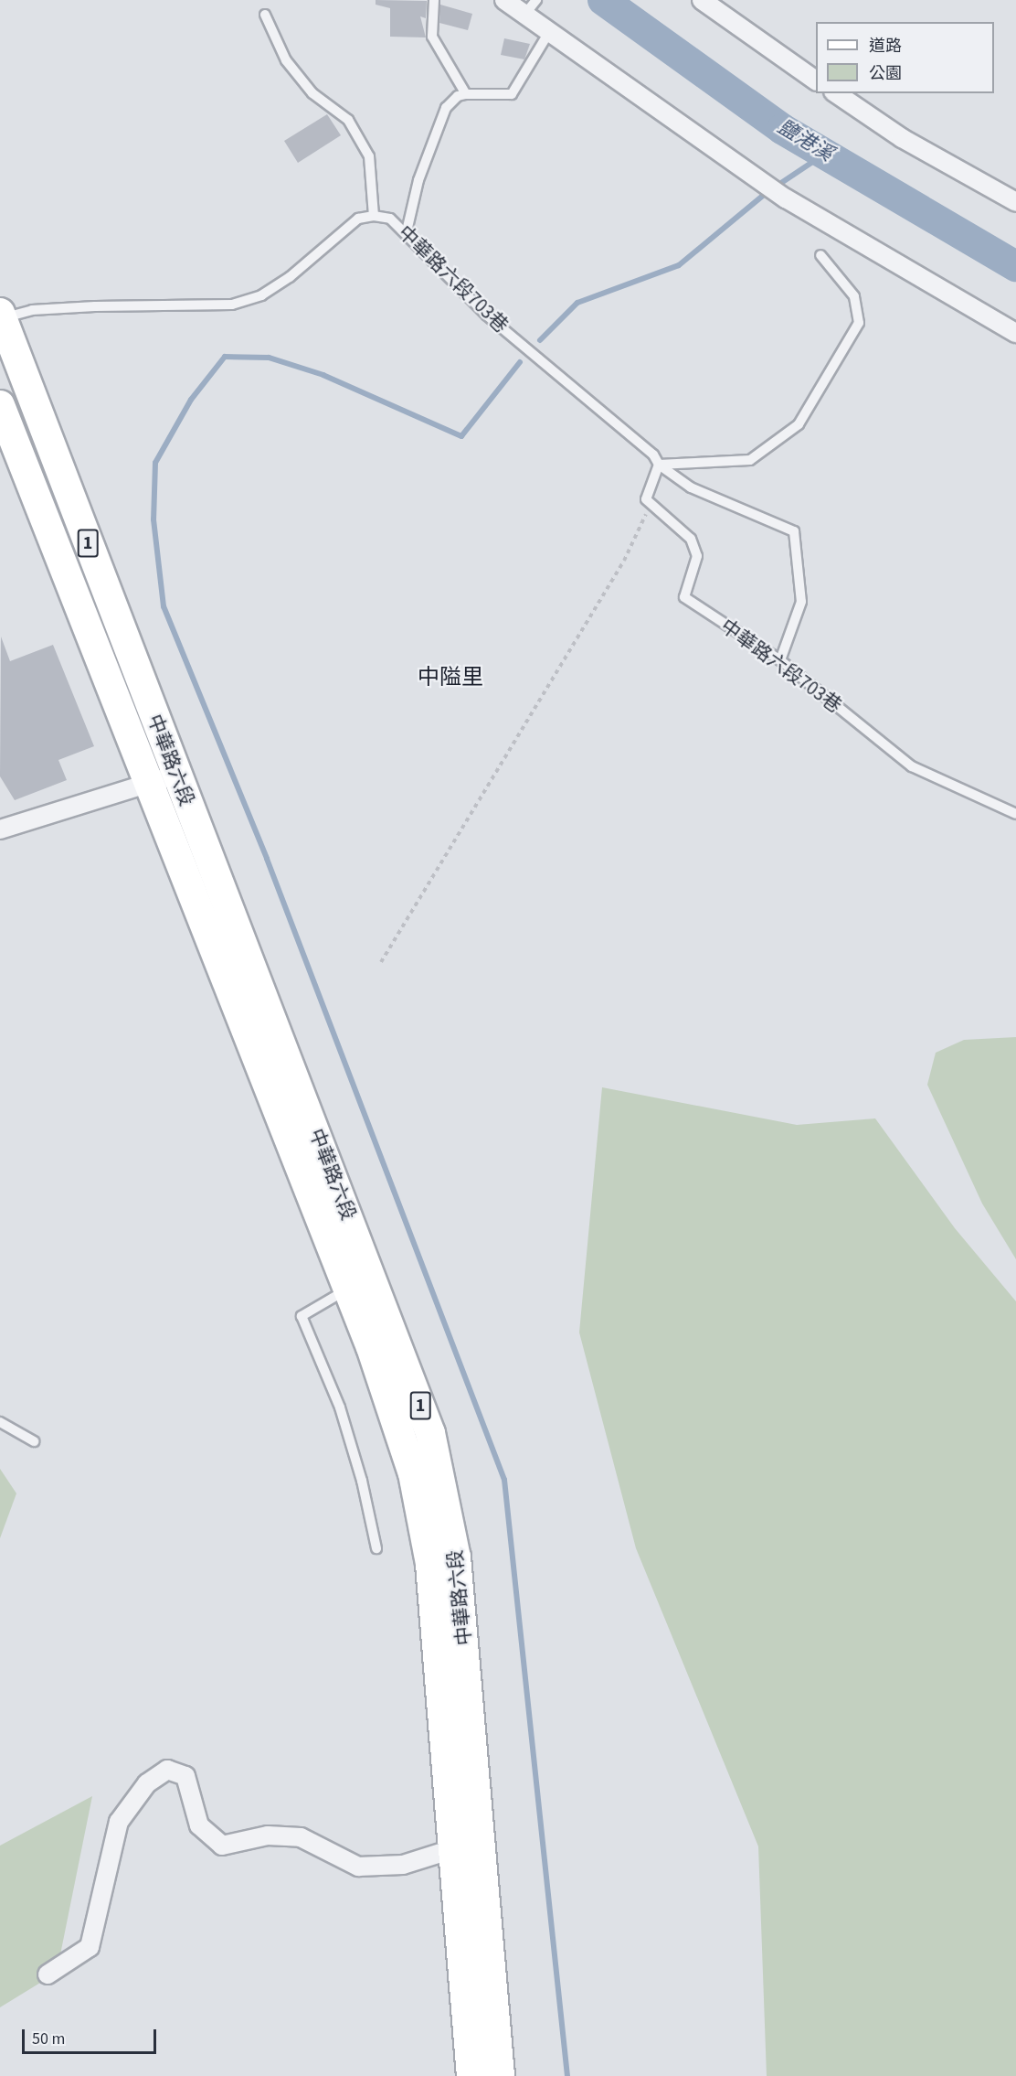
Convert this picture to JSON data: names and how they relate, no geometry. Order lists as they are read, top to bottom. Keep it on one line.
{"streets":{"main road":["1","中華路六段"],"lane":["中華路六段703巷"]},"districts":["中隘里"],"water":["鹽港溪"],"legend":["道路","公園"],"scale_bar":"50 m"}
